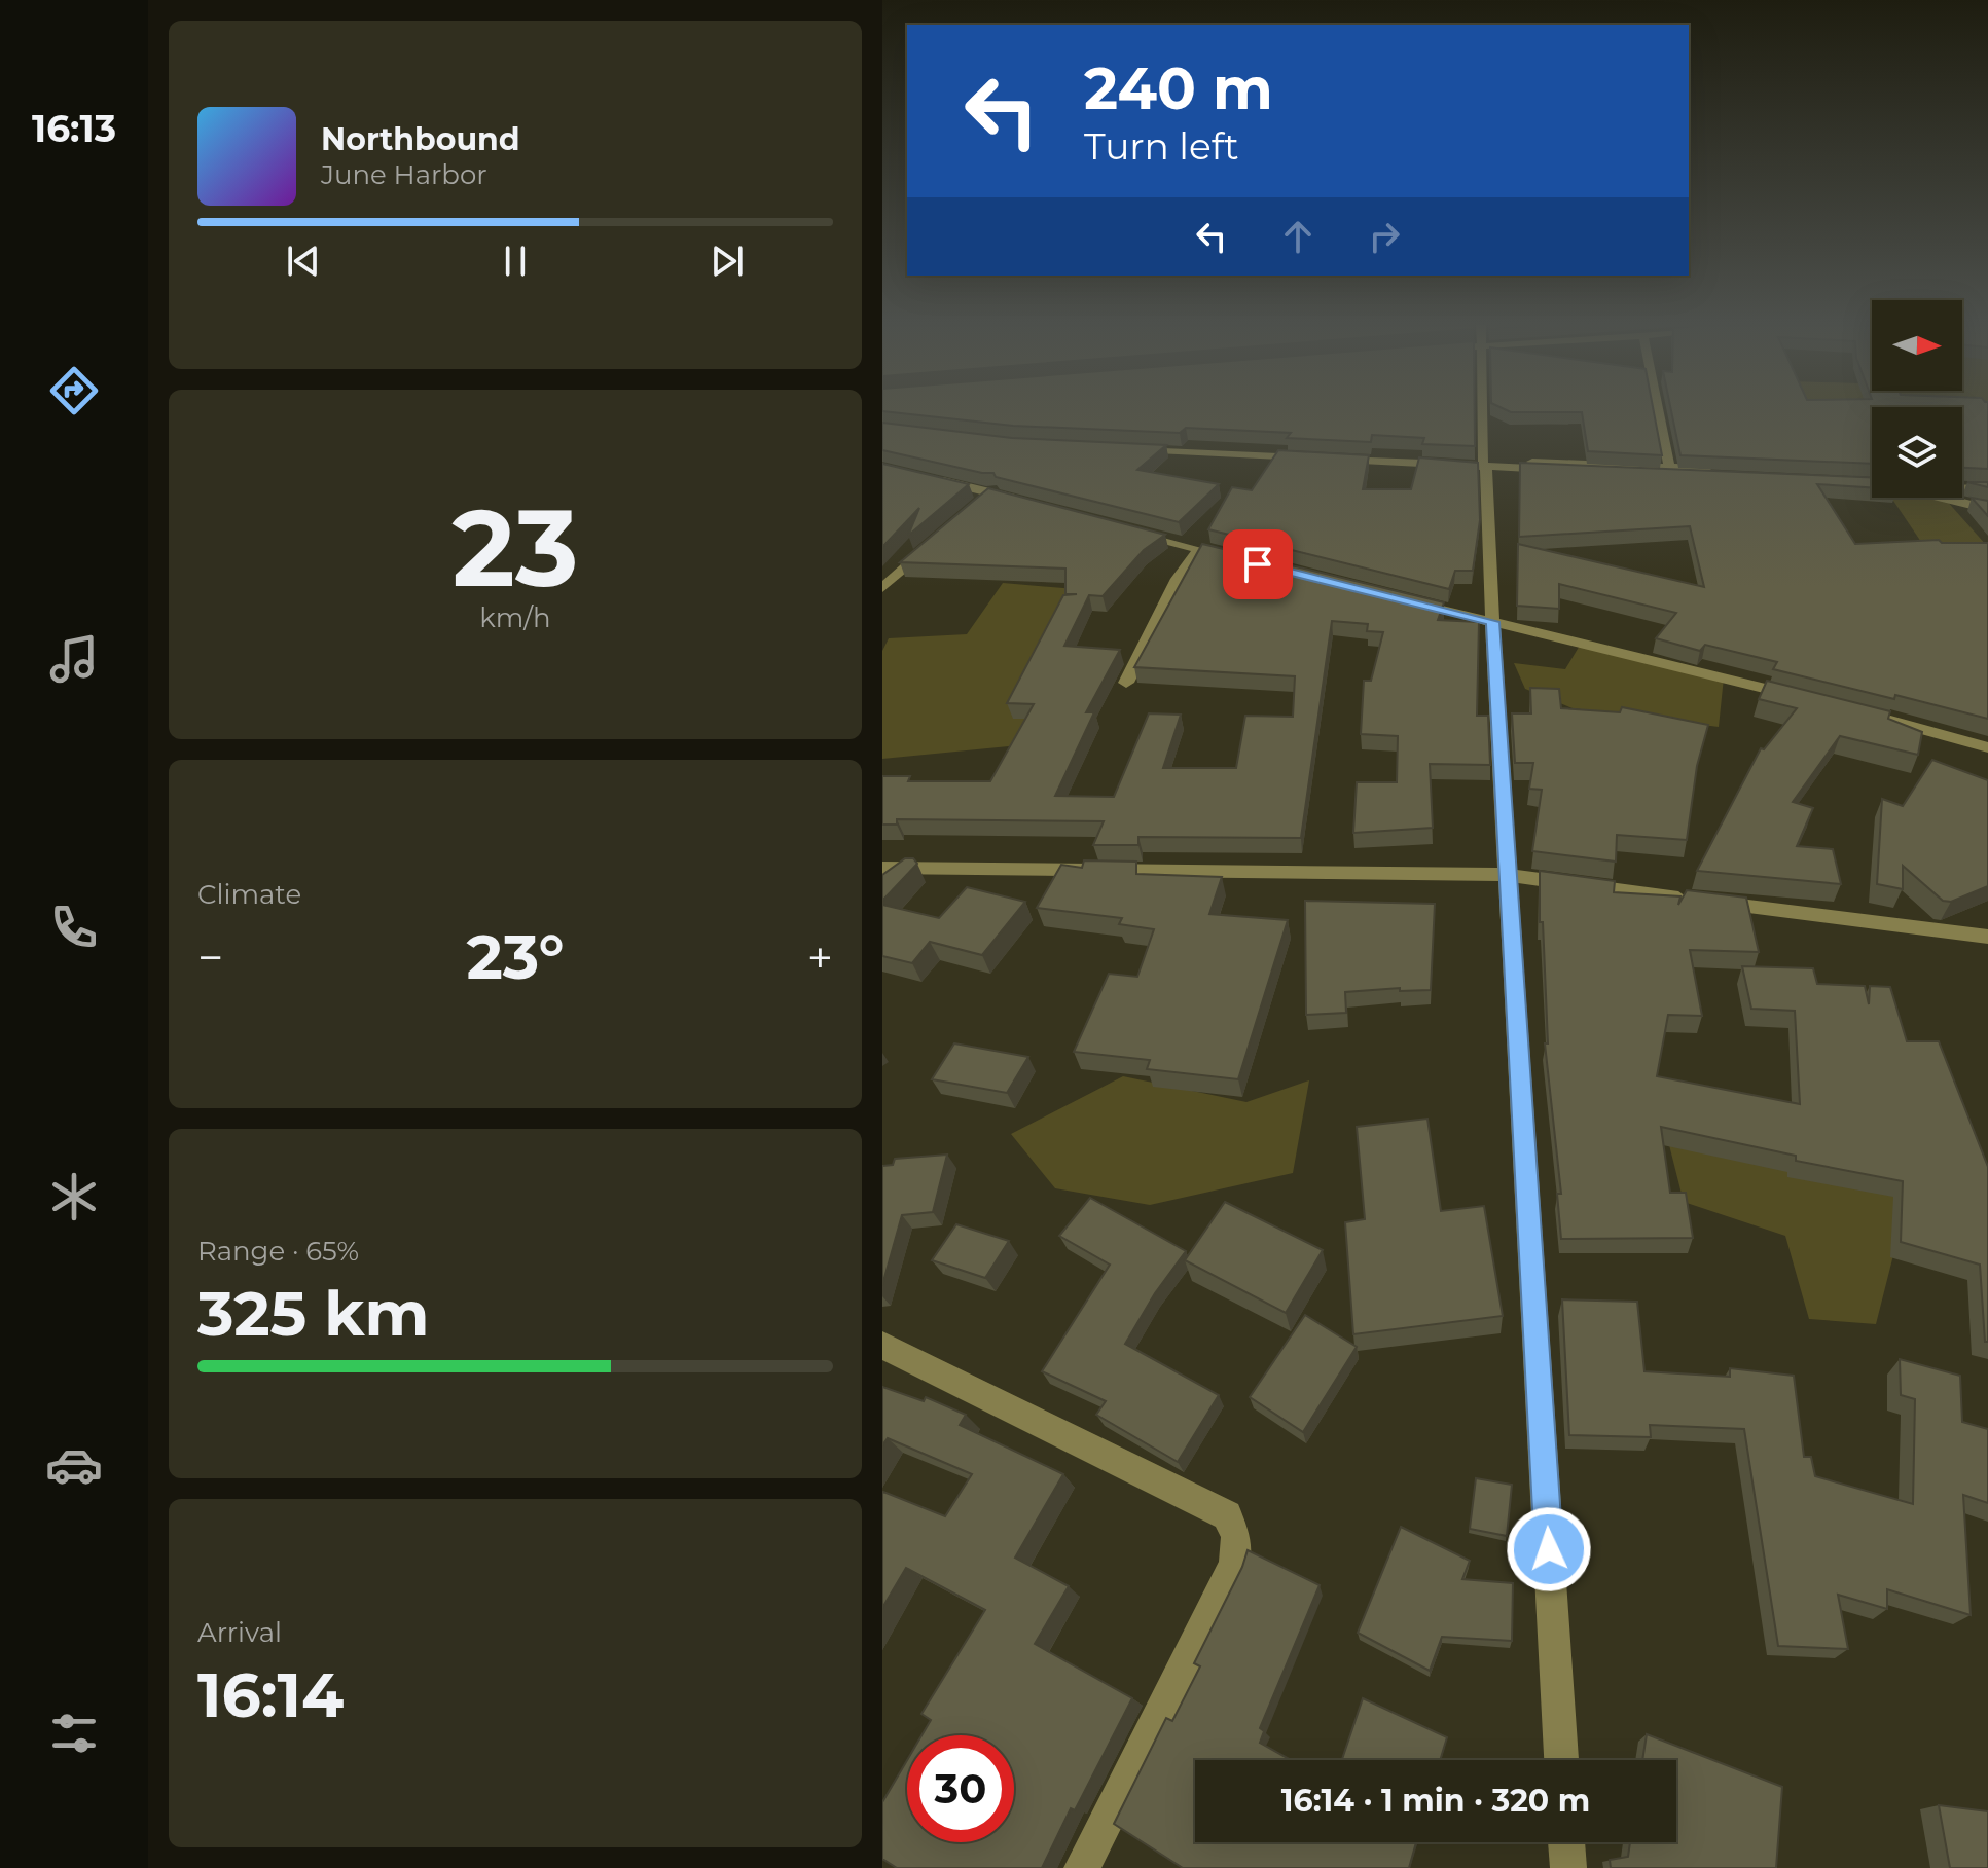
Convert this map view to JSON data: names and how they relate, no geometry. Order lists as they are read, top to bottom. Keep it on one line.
{"north":"right","page":{"tabs":"16:13","turn":["240 m","Turn left"],"song":["Northbound","June Harbor"],"tile":[["23","km/h"],"Climate",["Range · 65%","325 km"],["Arrival","16:14"]],"heat":["−","23°","+"],"limit":"30","trip":"16:14 · 1 min · 320 m"}}
